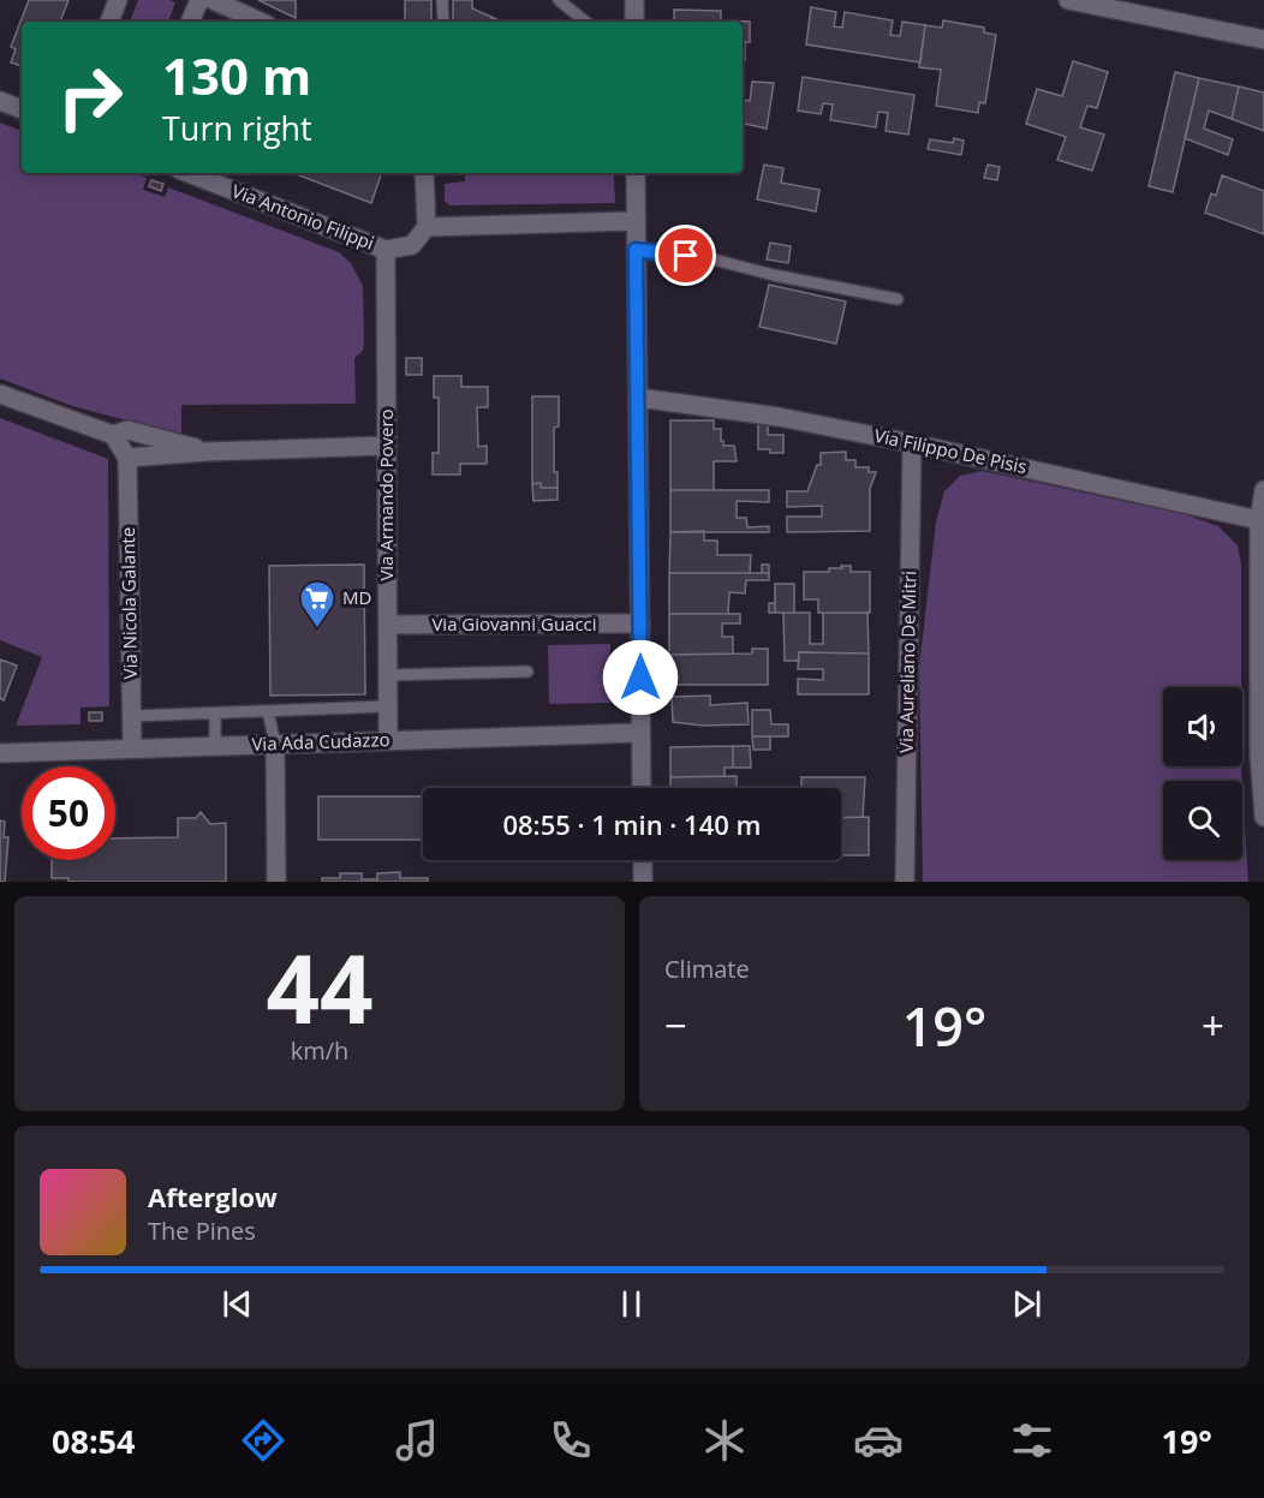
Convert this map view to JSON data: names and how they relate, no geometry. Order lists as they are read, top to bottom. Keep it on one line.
{"streets":{"street":["Via Antonio Filippi","Via Filippo De Pisis","Via Armando Povero","Via Nicola Galante","Via Giovanni Guacci","Via Aureliano De Mitri","Via Ada Cudazzo"]},"crossings":[["Via Antonio Filippi","Via Armando Povero"],["Via Filippo De Pisis","Via Aureliano De Mitri"],["Via Armando Povero","Via Giovanni Guacci"],["Via Armando Povero","Via Ada Cudazzo"],["Via Nicola Galante","Via Ada Cudazzo"]],"places":{"supermarket":["MD"]},"page":{"turn":["130 m","Turn right"],"limit":"50","trip":"08:55 · 1 min · 140 m","tile":[["44","km/h"],"Climate"],"heat":["−","19°","+"],"song":["Afterglow","The Pines"],"tabs":["08:54","19°"]}}
